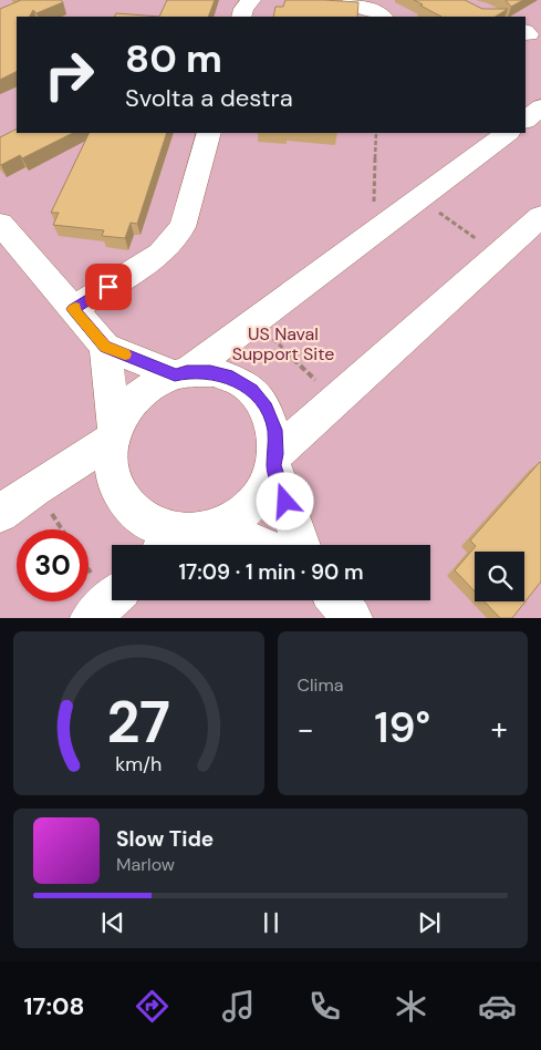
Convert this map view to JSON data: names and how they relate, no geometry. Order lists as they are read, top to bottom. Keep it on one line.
{"parks":["US Naval Support Site"],"page":{"turn":["80 m","Svolta a destra"],"limit":"30","trip":"17:09 · 1 min · 90 m","tile":"Clima","heat":["−","19°","+"],"song":["Slow Tide","Marlow"],"tabs":"17:08","gauge":["27","km/h"]}}
